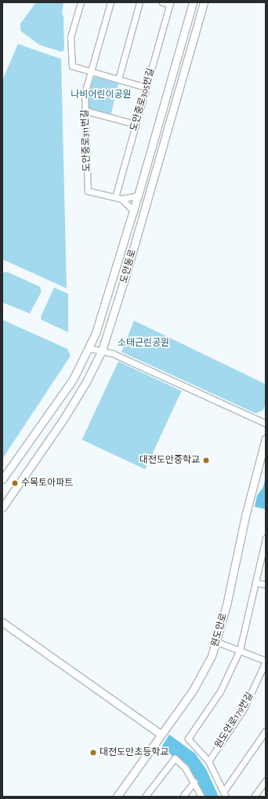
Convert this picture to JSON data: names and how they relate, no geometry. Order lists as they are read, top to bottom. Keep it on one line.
{"streets":{"main road":["도안동로","원도안로"],"street":["도안중로305번길","도안중로311번길","원도안로179번길"]},"crossings":[["도안중로305번길","도안중로311번길"],["도안중로311번길","도안동로"],["원도안로","원도안로179번길"]],"parks":["나비어린이공원","소태근린공원"],"places":["대전도안중학교","수목토아파트","대전도안초등학교"]}
